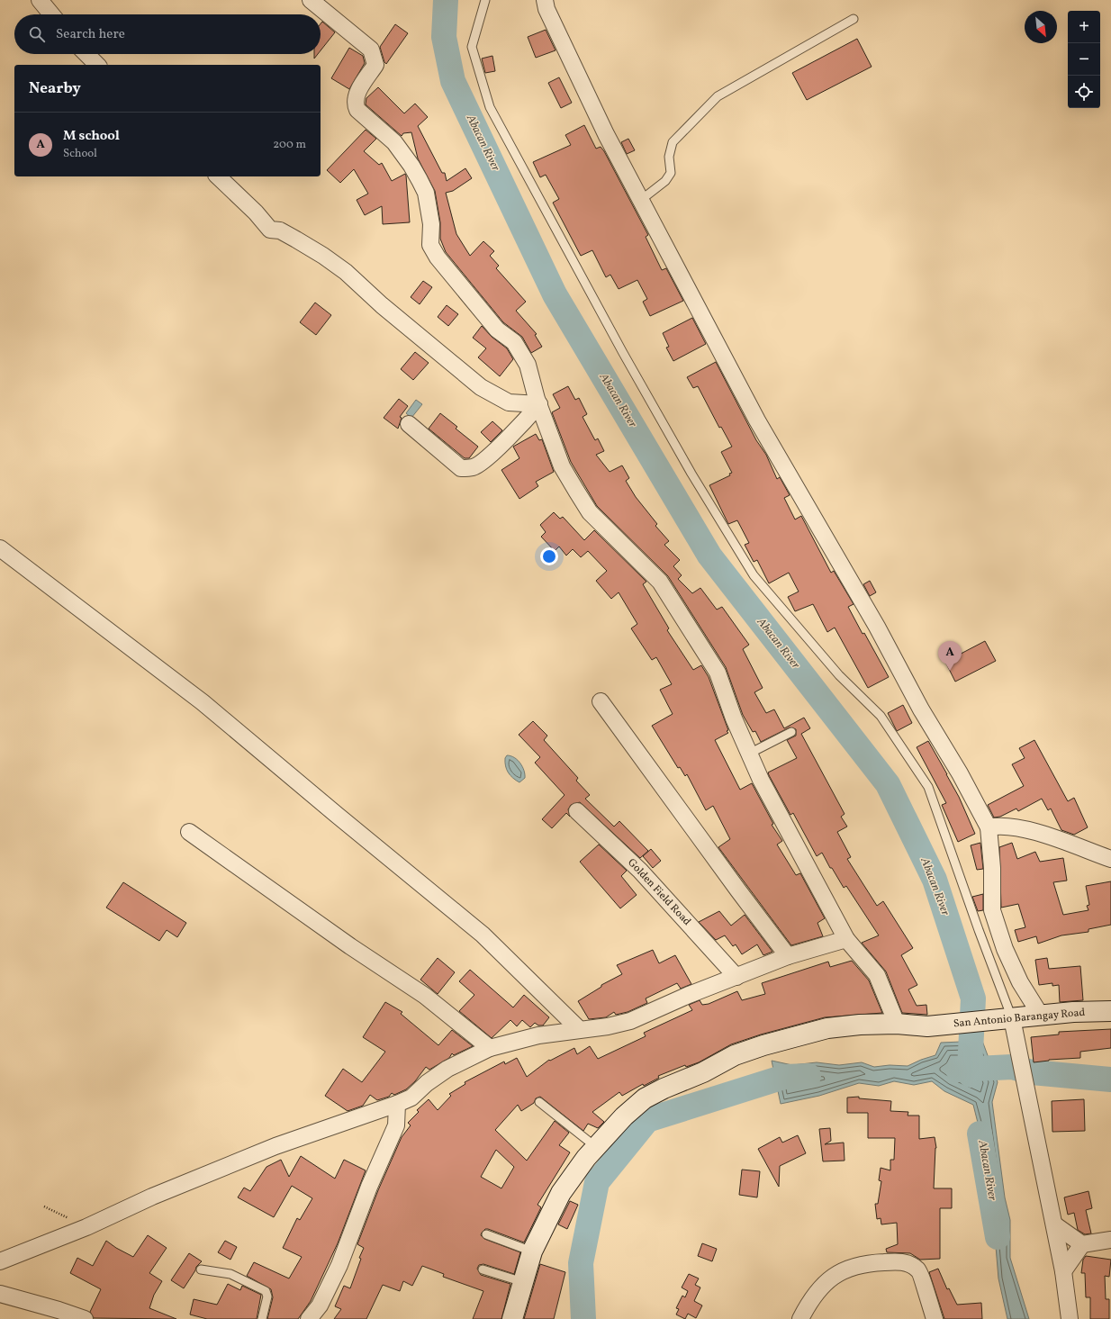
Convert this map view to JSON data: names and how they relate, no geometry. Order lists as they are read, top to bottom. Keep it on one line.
{"streets":{"street":["Golden Field Road","San Antonio Barangay Road"]},"water":["Abacan River"],"north":"bottom right","page":{"map_buttons":["+","−"],"search":"Search here","heading":"Nearby","list":[{"mark":"A","name":"M school","note":"School","value":"200 m"}],"pins":"A"}}
